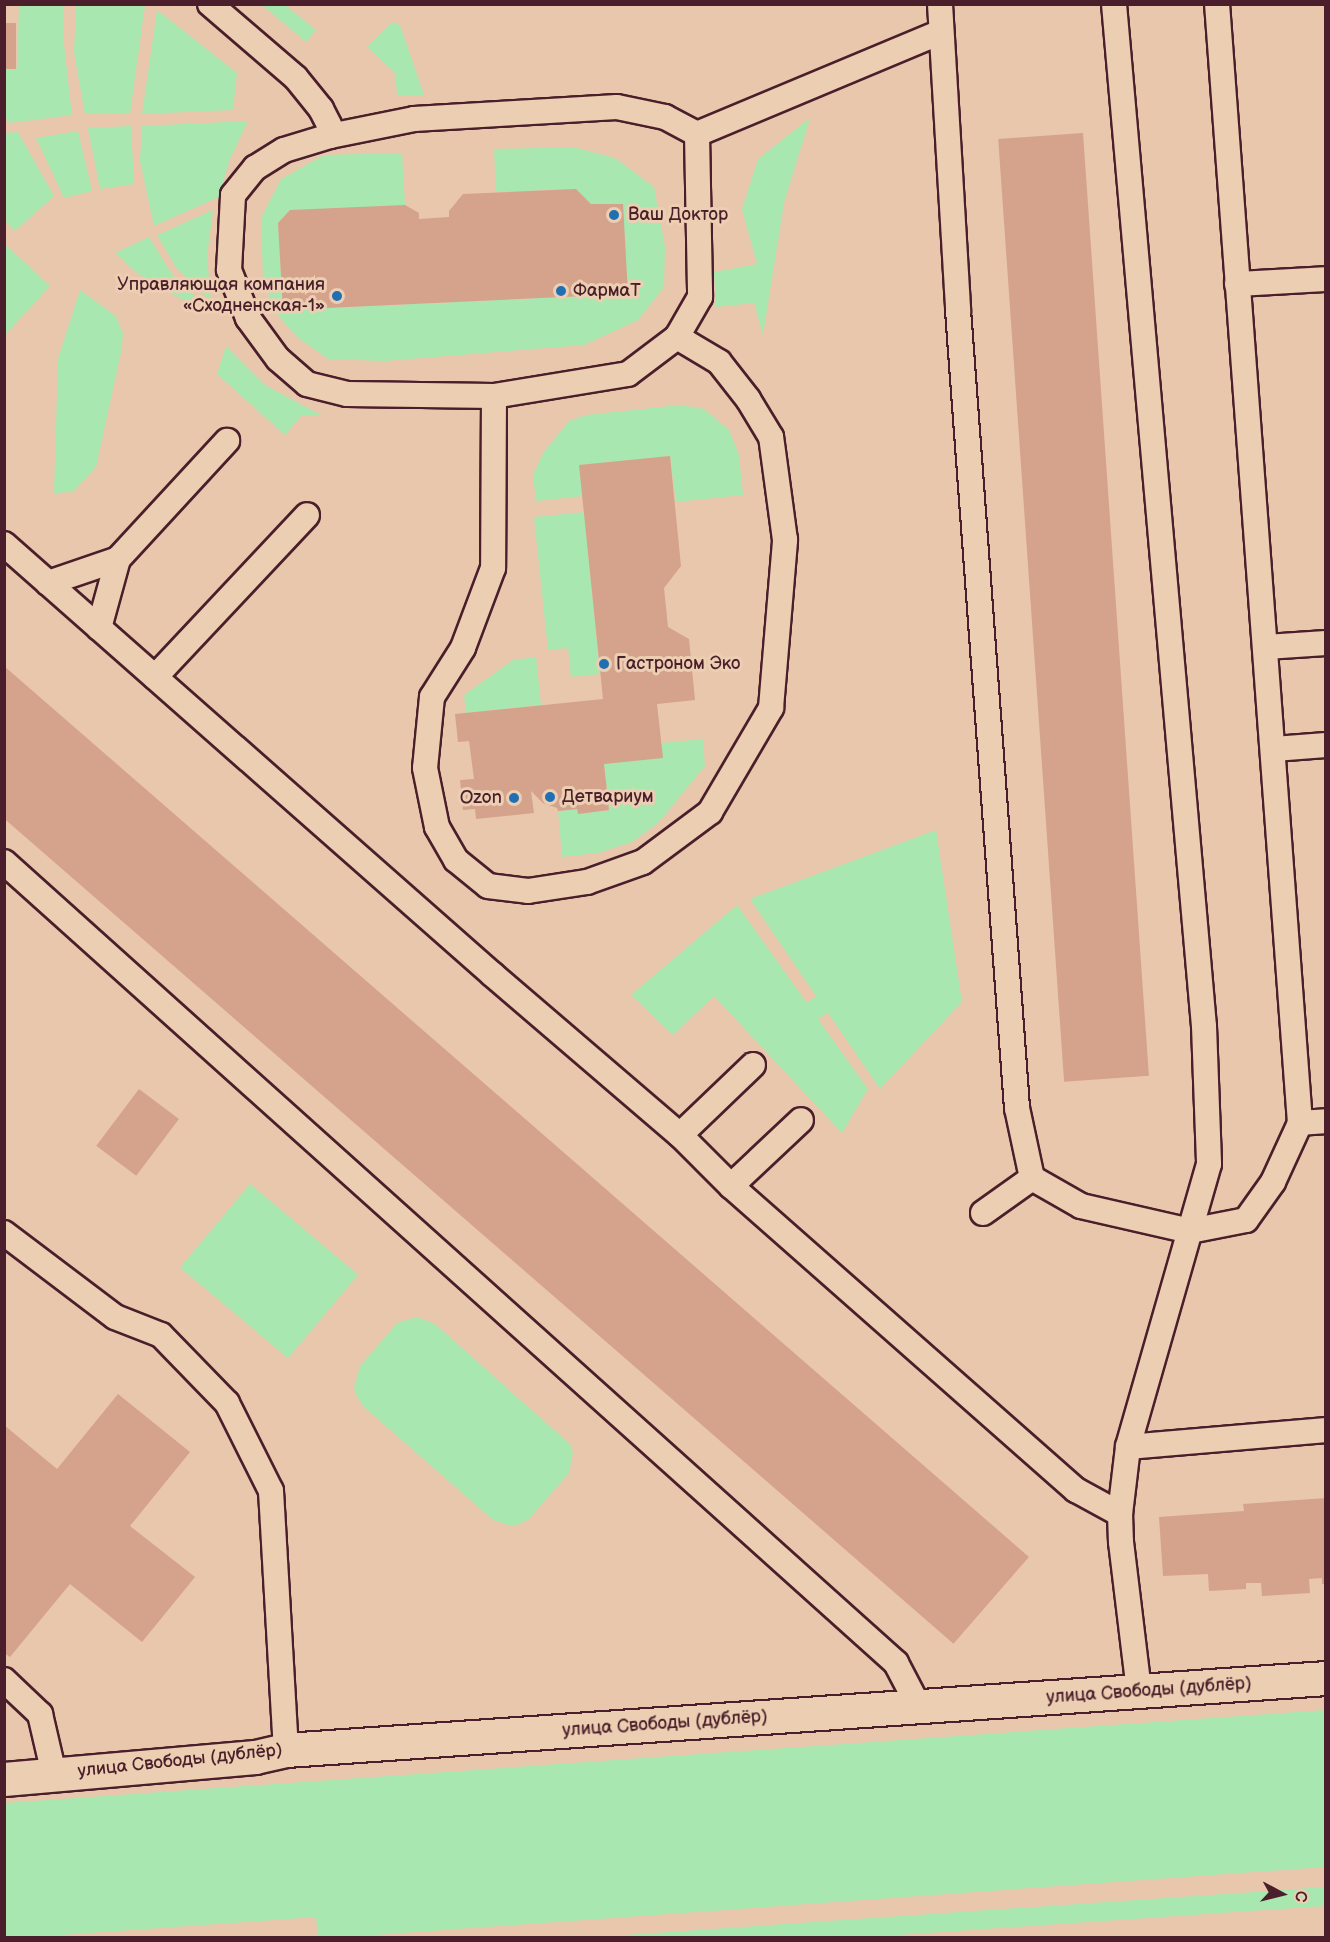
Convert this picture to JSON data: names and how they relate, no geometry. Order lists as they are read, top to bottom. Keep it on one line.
{"streets":{"street":["улица Свободы (дублёр)"]},"places":["Ваш Доктор","ФармаТ","Управляющая компания «Сходненская-1»","Гастроном Эко","Детвариум","Ozon"],"north":"right"}
